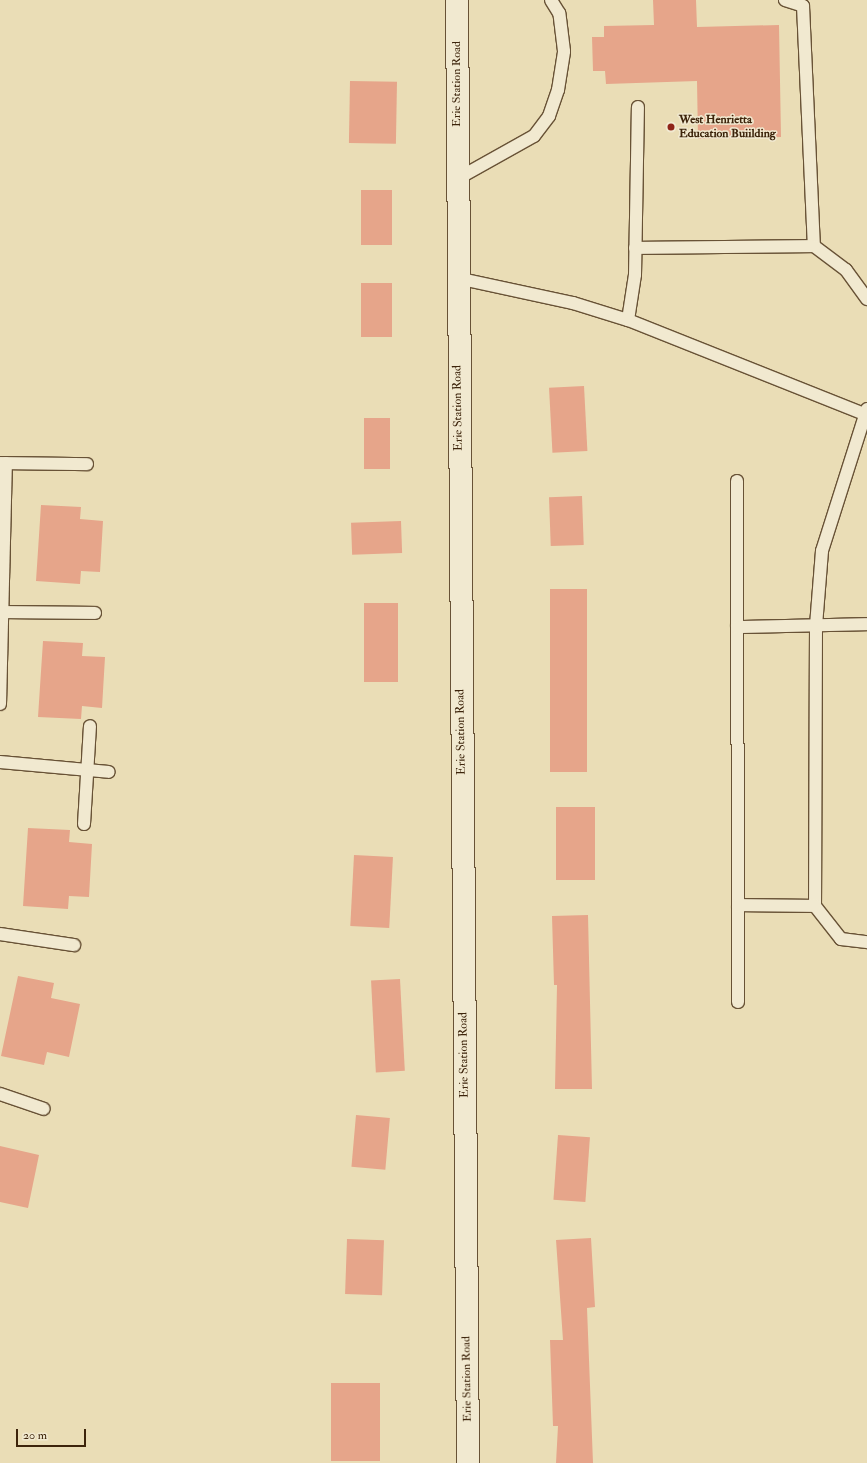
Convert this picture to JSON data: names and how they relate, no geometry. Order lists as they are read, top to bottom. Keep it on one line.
{"streets":{"main road":["Erie Station Road"]},"places":["West Henrietta Education Buiilding"],"scale_bar":"20 m"}
